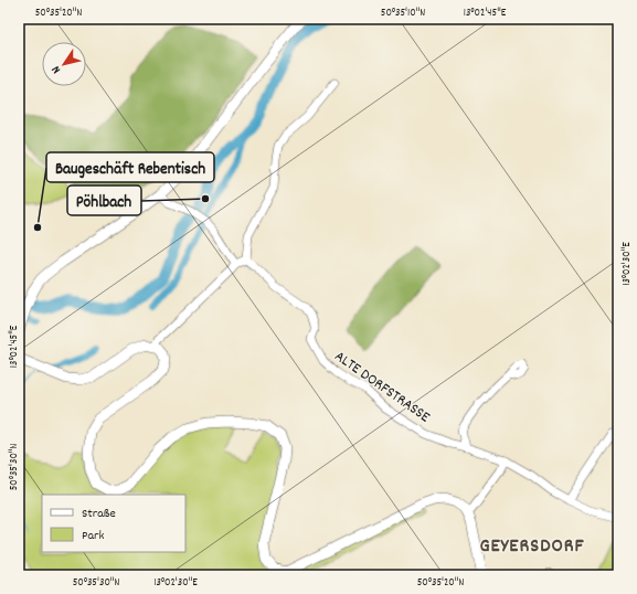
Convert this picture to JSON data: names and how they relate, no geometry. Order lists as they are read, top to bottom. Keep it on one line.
{"streets":{"street":["ALTE DORFSTRASSE"]},"districts":["GEYERSDORF"],"places":["Pöhlbach","Baugeschäft Rebentisch"],"legend":["Straße","Park"],"north":"bottom left","coordinates":["50°35'20\"N","50°35'10\"N","13°02'45\"E","13°02'30\"E","50°35'30\"N"]}
